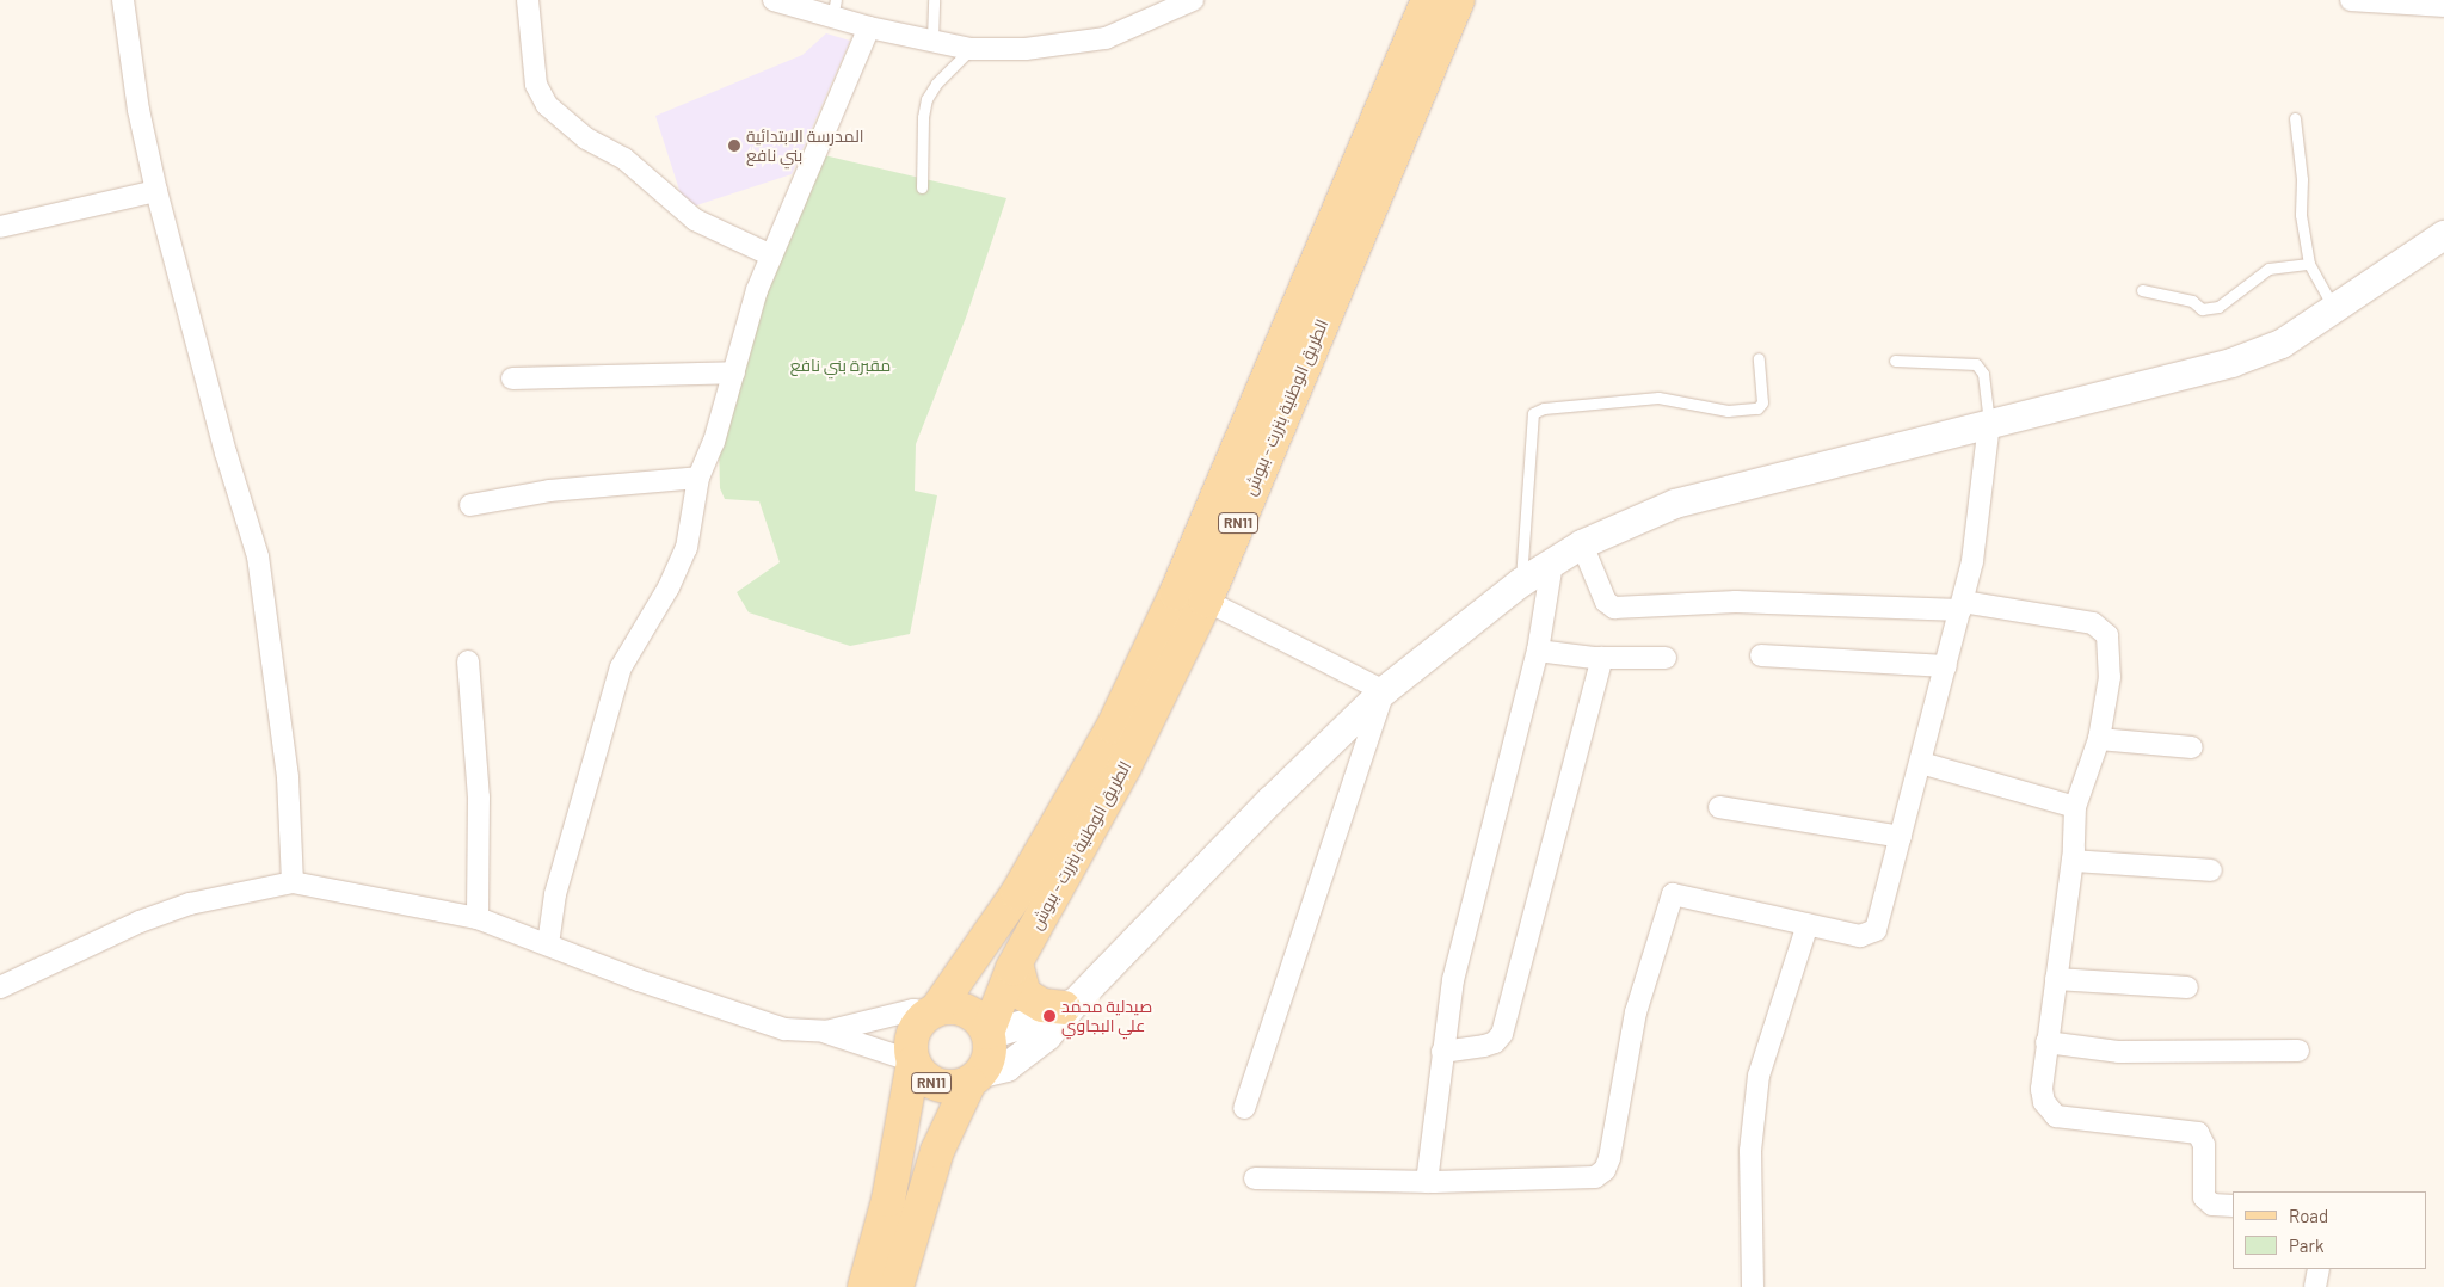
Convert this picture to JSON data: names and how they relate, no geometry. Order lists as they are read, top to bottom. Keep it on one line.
{"streets":{"main road":["الطريق الوطنية بنزرت - ببوش","RN11"]},"crossings":[["الطريق الوطنية بنزرت - ببوش","RN11"]],"parks":["مقبرة بني نافع"],"places":["المدرسة الابتدائية بني نافع","صيدلية محمد علي البجاوي"],"legend":["Road","Park"]}
